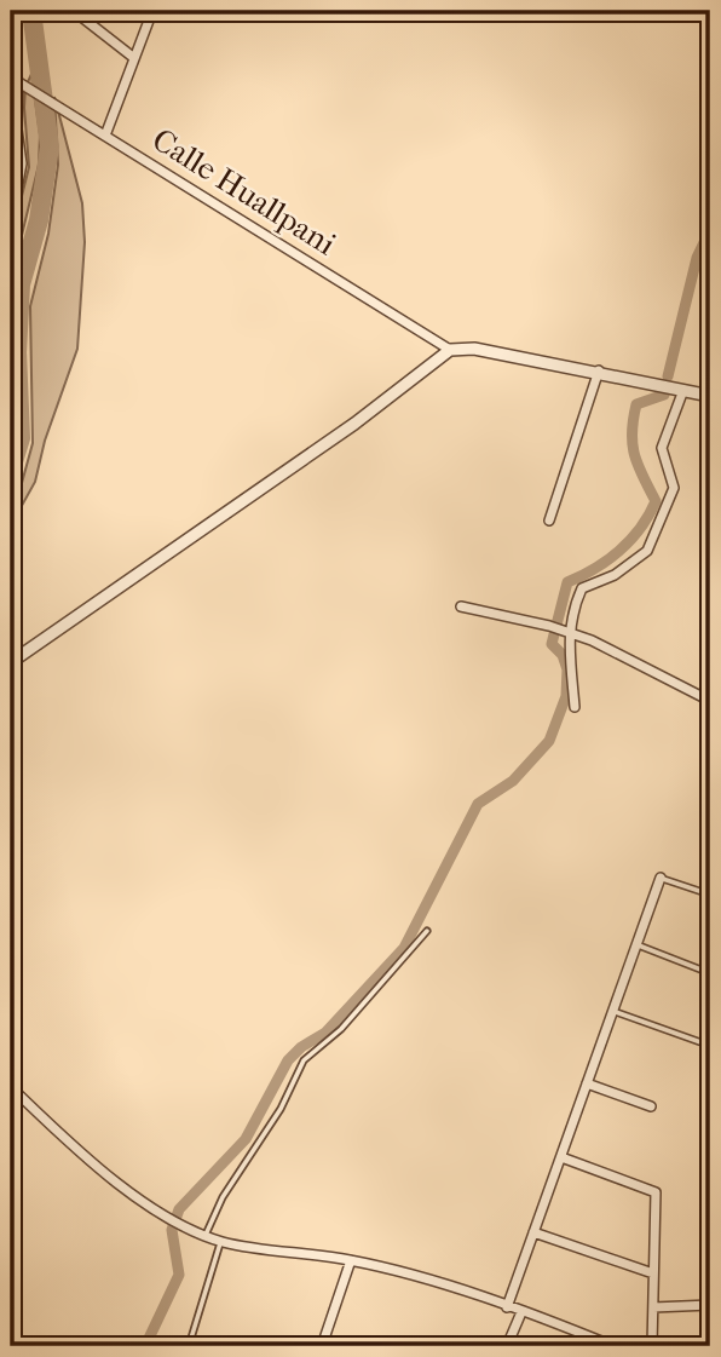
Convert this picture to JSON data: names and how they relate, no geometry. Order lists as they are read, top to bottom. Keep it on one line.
{"streets":{"street":["Calle Huallpani"]}}
